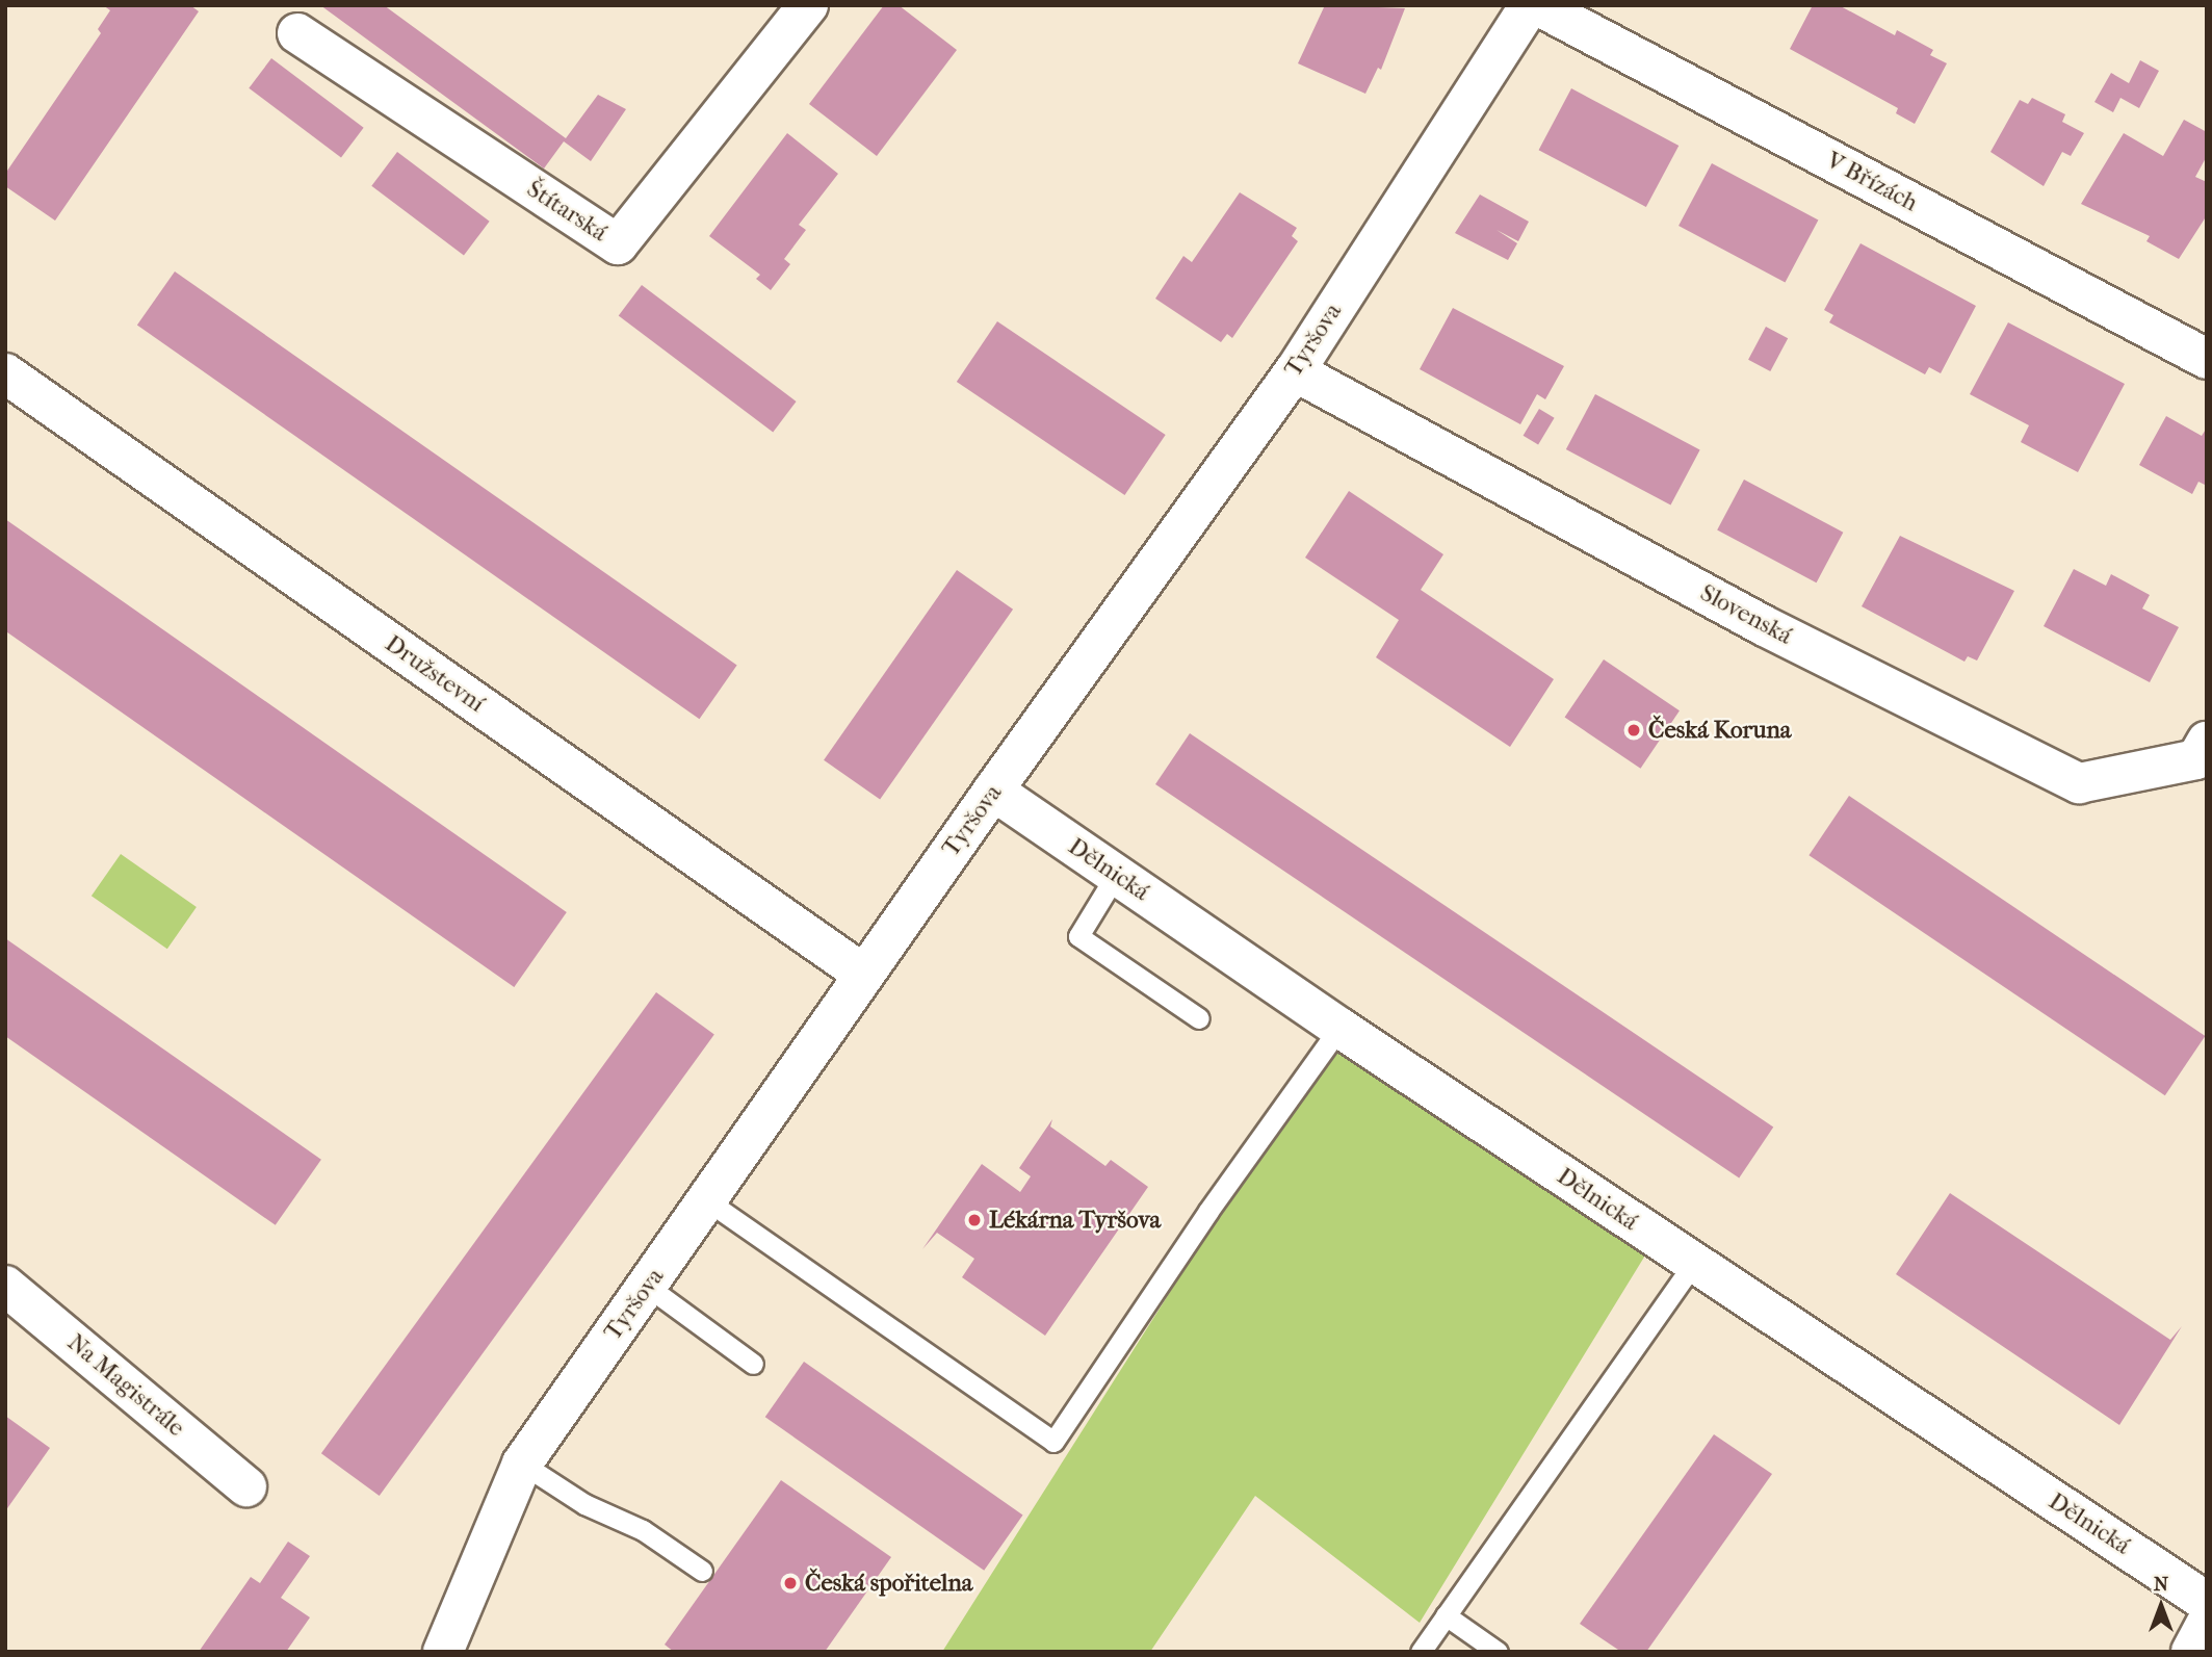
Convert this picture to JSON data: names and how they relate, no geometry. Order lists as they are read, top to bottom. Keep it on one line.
{"streets":{"street":["V Břízách","Štítarská","Tyršova","Slovenská","Družstevní","Dělnická","Na Magistrále"]},"crossings":[["Tyršova","Slovenská"],["Tyršova","Družstevní"],["Tyršova","Dělnická"]],"places":["Česká Koruna","Lékárna Tyršova","Česká spořitelna"],"north":"top"}
